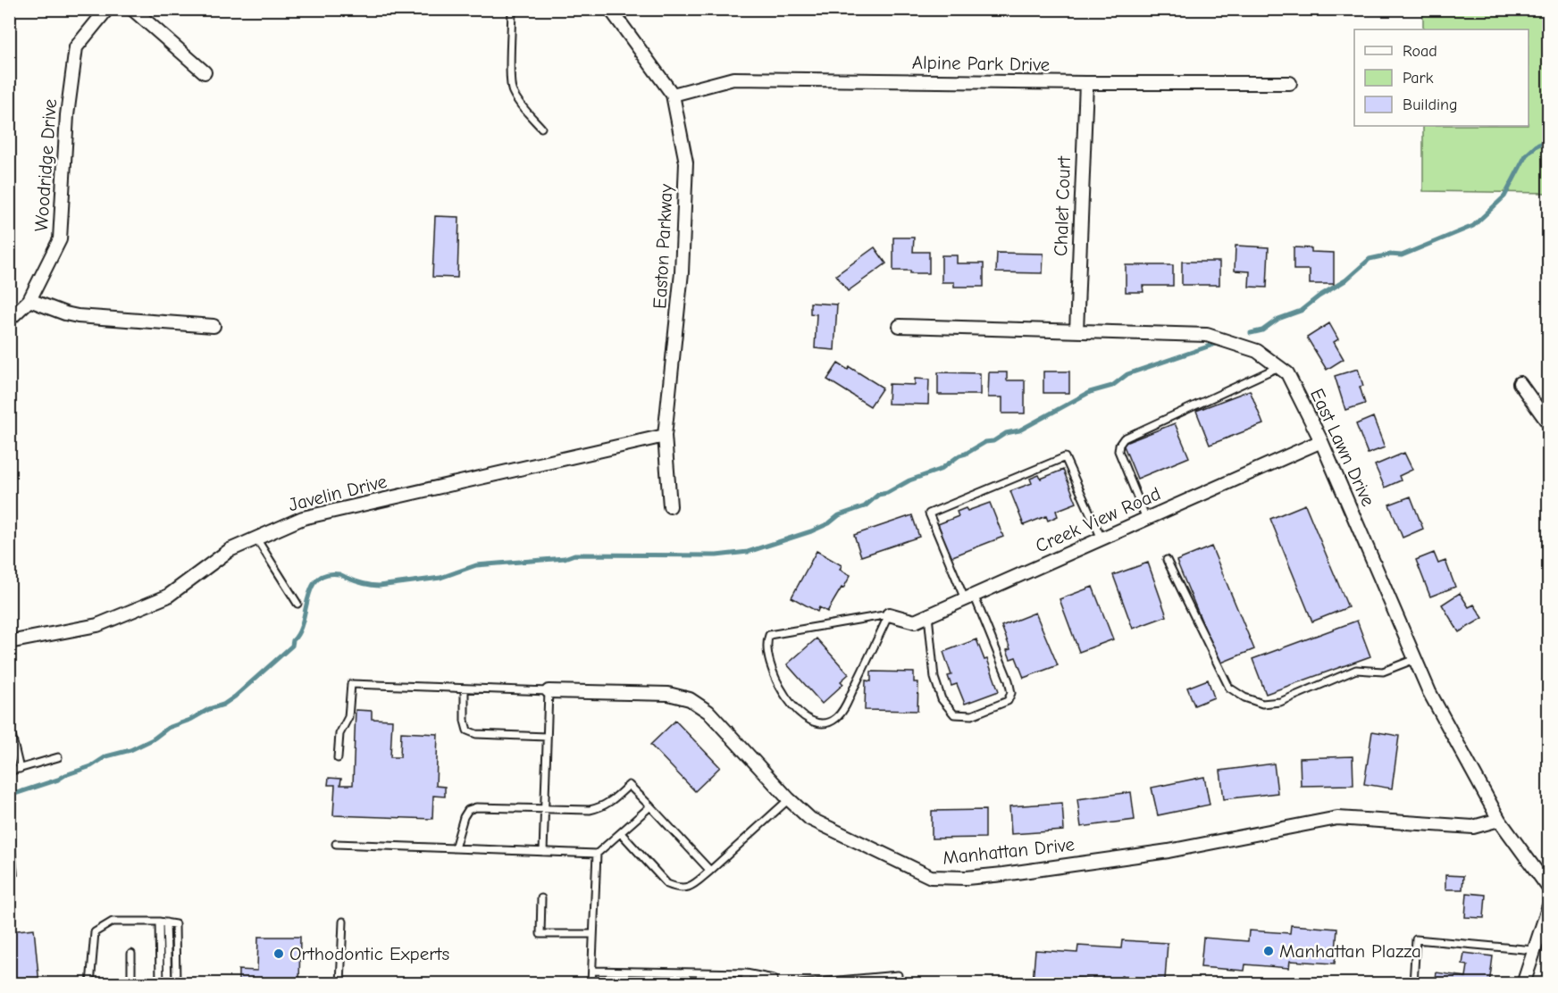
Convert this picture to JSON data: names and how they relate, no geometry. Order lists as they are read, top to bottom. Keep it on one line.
{"streets":{"street":["Alpine Park Drive","Woodridge Drive","Chalet Court","Easton Parkway","East Lawn Drive","Javelin Drive","Creek View Road","Manhattan Drive"]},"crossings":[["Alpine Park Drive","Chalet Court"],["Alpine Park Drive","Easton Parkway"],["Chalet Court","East Lawn Drive"],["Easton Parkway","Javelin Drive"],["East Lawn Drive","Creek View Road"],["East Lawn Drive","Manhattan Drive"]],"places":["Manhattan Plazza","Orthodontic Experts"],"legend":["Road","Park","Building"]}
